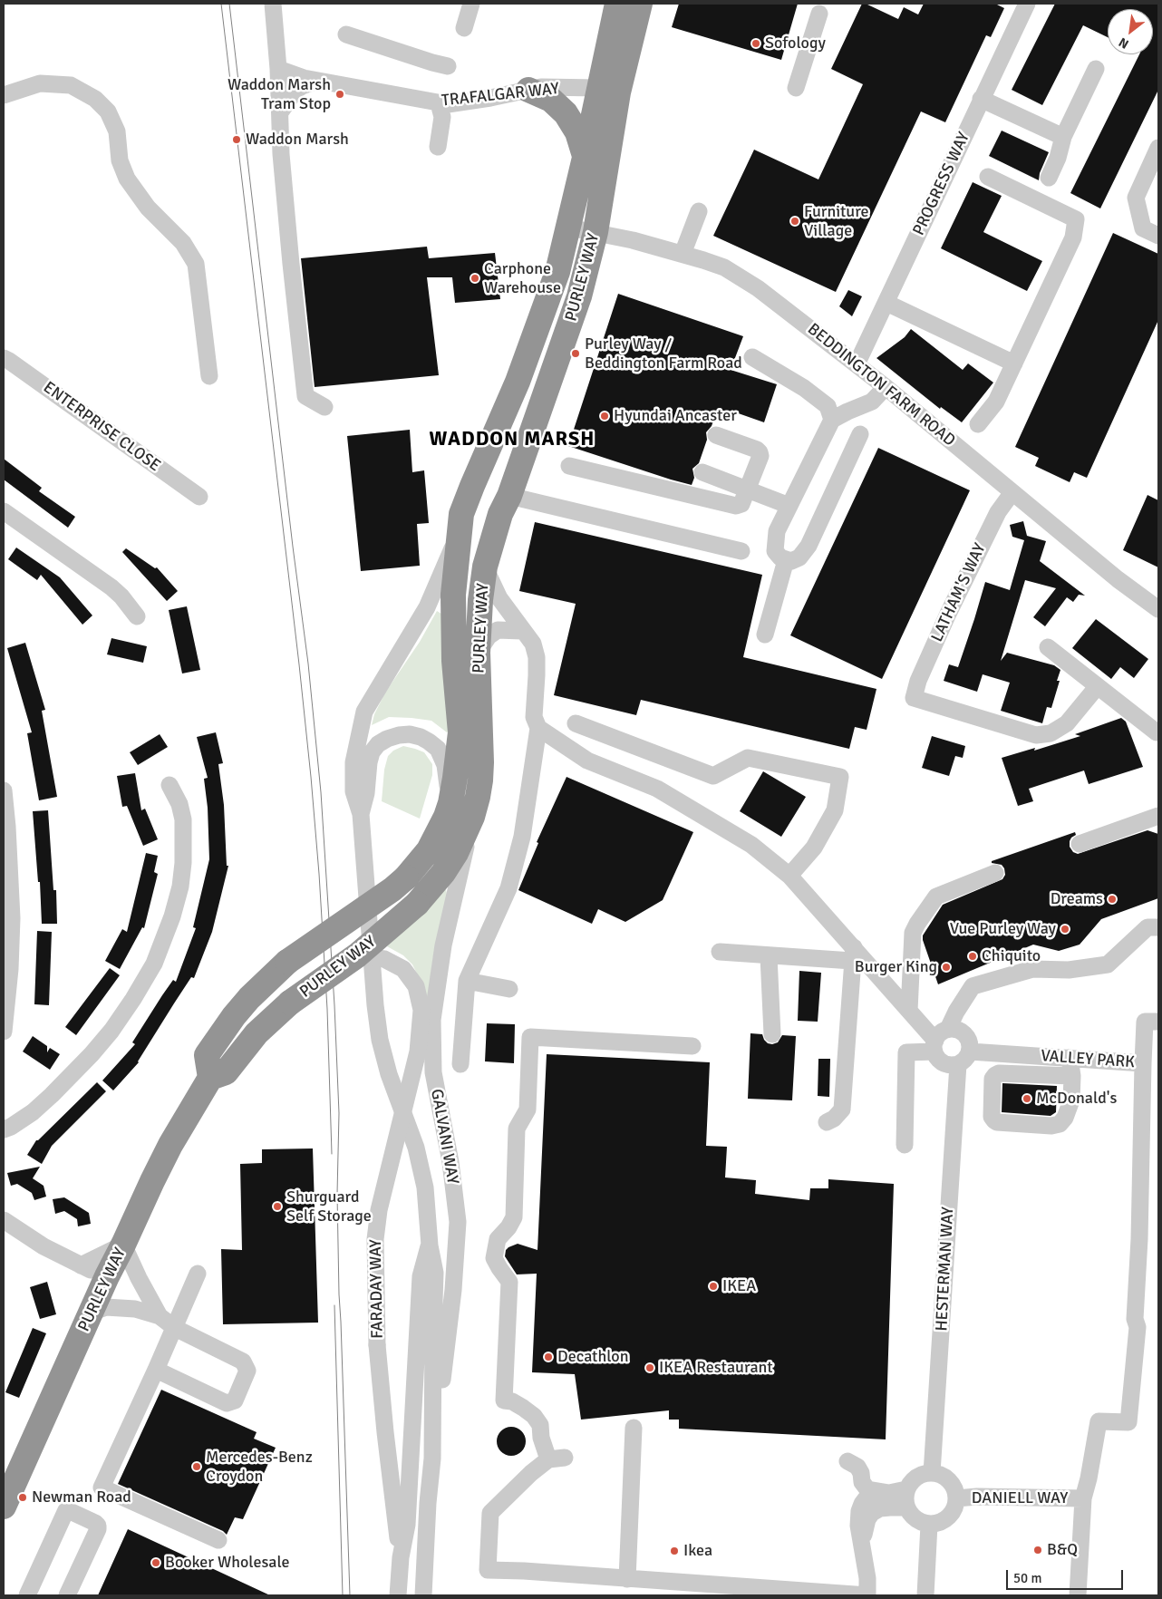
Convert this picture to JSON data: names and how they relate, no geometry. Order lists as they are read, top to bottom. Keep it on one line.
{"streets":{"highway":["PURLEY WAY"],"street":["TRAFALGAR WAY","PROGRESS WAY","BEDDINGTON FARM ROAD","ENTERPRISE CLOSE","LATHAM'S WAY","VALLEY PARK","GALVANI WAY","HESTERMAN WAY","FARADAY WAY","DANIELL WAY"]},"crossings":[["TRAFALGAR WAY","PURLEY WAY"],["PROGRESS WAY","BEDDINGTON FARM ROAD"],["PURLEY WAY","BEDDINGTON FARM ROAD"],["PURLEY WAY","GALVANI WAY"],["PURLEY WAY","FARADAY WAY"],["BEDDINGTON FARM ROAD","LATHAM'S WAY"],["VALLEY PARK","HESTERMAN WAY"],["VALLEY PARK","DANIELL WAY"],["HESTERMAN WAY","DANIELL WAY"]],"districts":["WADDON MARSH"],"places":["Sofology","Waddon Marsh Tram Stop","Waddon Marsh","Furniture Village","Carphone Warehouse","Purley Way / Beddington Farm Road","Hyundai Ancaster","Dreams","Vue Purley Way","Chiquito","Burger King","McDonald's","Shurguard Self Storage","IKEA","Decathlon","IKEA Restaurant","Mercedes-Benz Croydon","Newman Road","B&Q","Ikea","Booker Wholesale"],"scale_bar":"50 m","north":"bottom left"}
